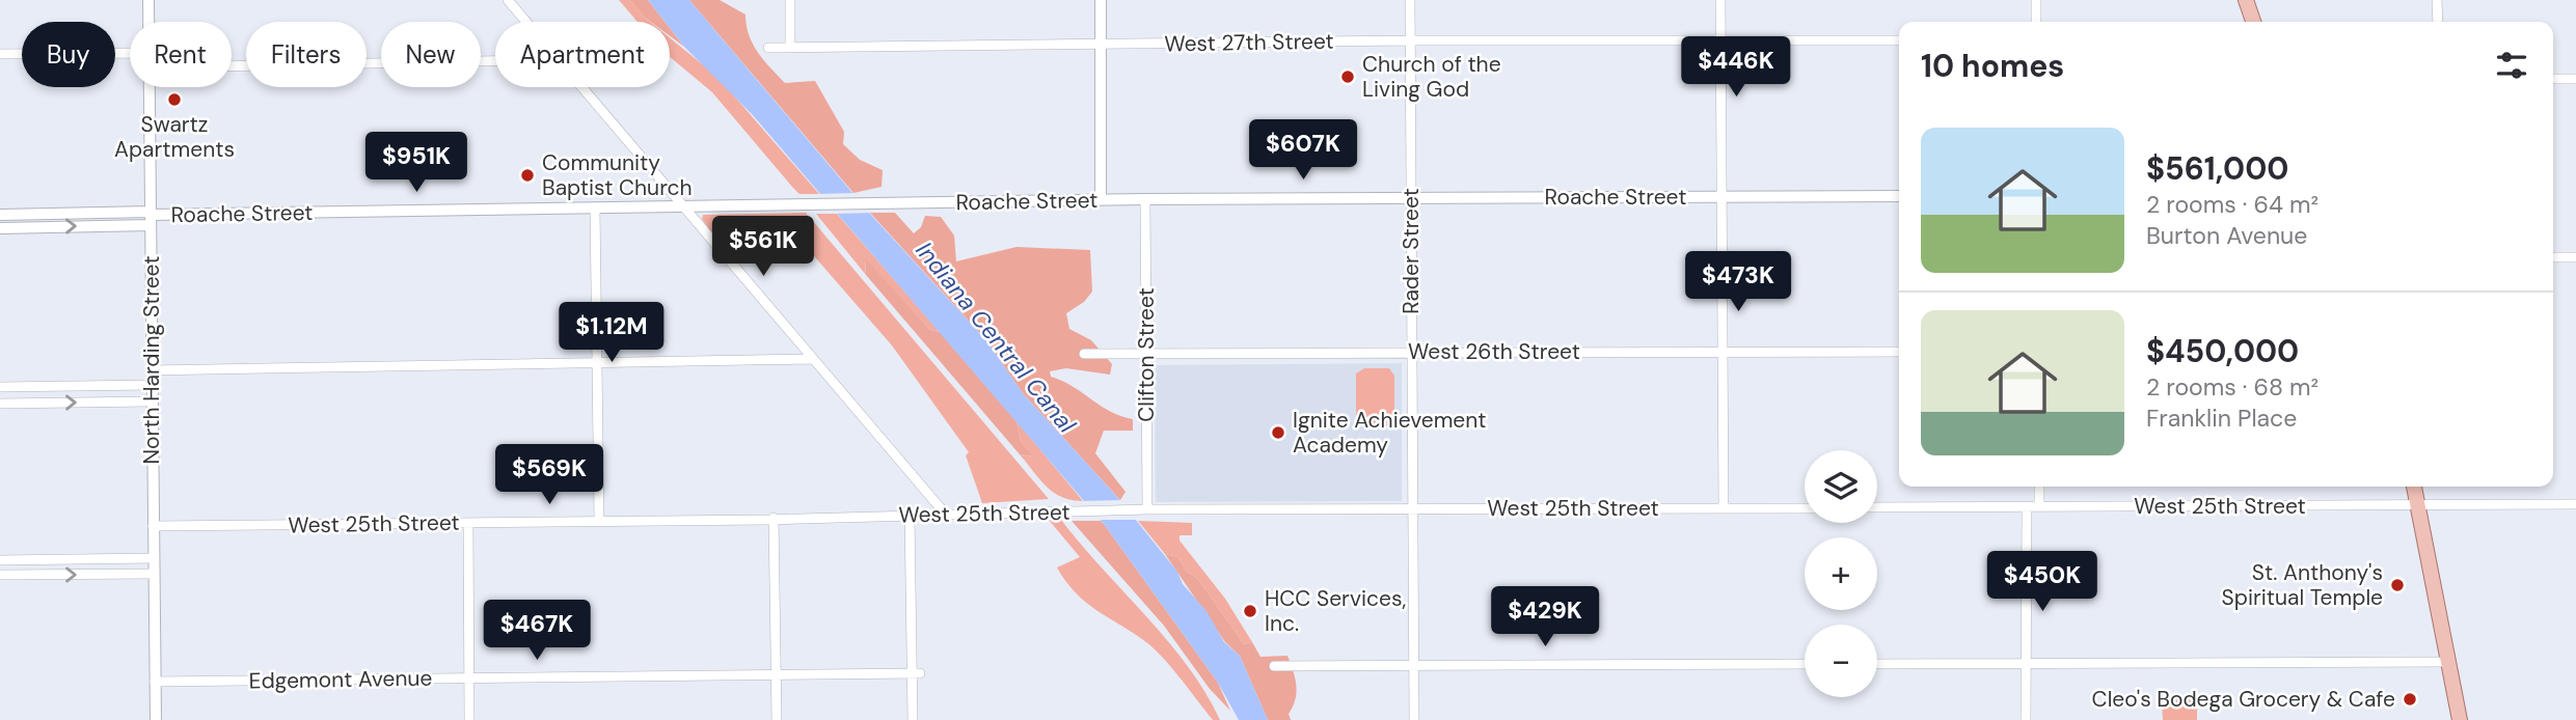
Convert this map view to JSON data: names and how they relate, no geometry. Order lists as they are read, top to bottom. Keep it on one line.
{"streets":{"street":["West 27th Street","Roache Street","Rader Street","West 26th Street","Clifton Street","North Harding Street","West 25th Street","Edgemont Avenue"]},"crossings":[["West 27th Street","Rader Street"],["Roache Street","Rader Street"],["Roache Street","Clifton Street"],["Roache Street","North Harding Street"],["Rader Street","West 26th Street"],["Rader Street","West 25th Street"],["West 26th Street","Clifton Street"],["Clifton Street","West 25th Street"],["North Harding Street","West 25th Street"],["North Harding Street","Edgemont Avenue"]],"water":["Indiana Central Canal"],"places":["Church of the Living God","Swartz Apartments","Community Baptist Church","Ignite Achievement Academy","St. Anthony's Spiritual Temple","HCC Services, Inc.","Cleo's Bodega Grocery & Cafe"],"page":{"chip":["Buy","Rent","Filters","New","Apartment"],"heading":"10 homes","price":["$446K","$607K","$951K","$561K","$473K","$1.12M","$569K","$450K","$429K","$467K"],"list":[{"name":"$561,000","note":"2 rooms · 64 m² · Burton Avenue"},{"name":"$450,000","note":"2 rooms · 68 m² · Franklin Place"}],"map_buttons":["+","−"]}}
